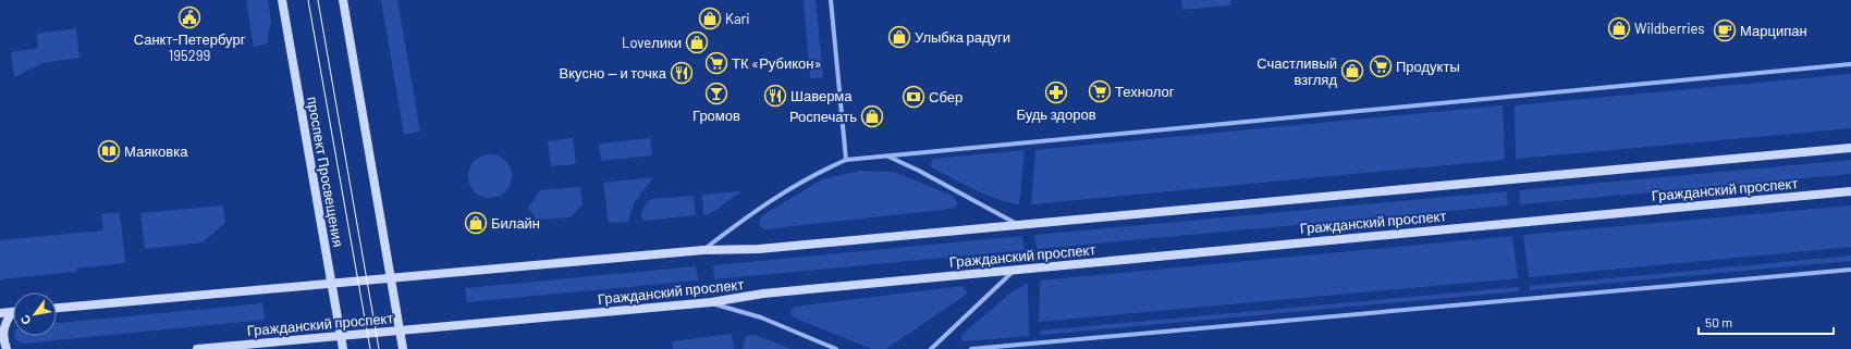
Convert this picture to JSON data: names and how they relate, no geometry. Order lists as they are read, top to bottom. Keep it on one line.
{"streets":{"main road":["проспект Просвещения","Гражданский проспект"]},"crossings":[["проспект Просвещения","Гражданский проспект"]],"places":{"public building":["Санкт-Петербург 195299"],"shop":["Kari","Wildberries","Улыбка радуги","Loveлики","Счастливый взгляд","Роспечать","Билайн"],"cafe":["Марципан"],"supermarket":["ТК «Рубикон»","Продукты","Технолог"],"restaurant":["Вкусно — и точка","Шаверма"],"pharmacy":["Будь здоров"],"bar":["Громов"],"bank":["Сбер"],"library":["Маяковка"]},"scale_bar":"50 m","north":"bottom left"}
